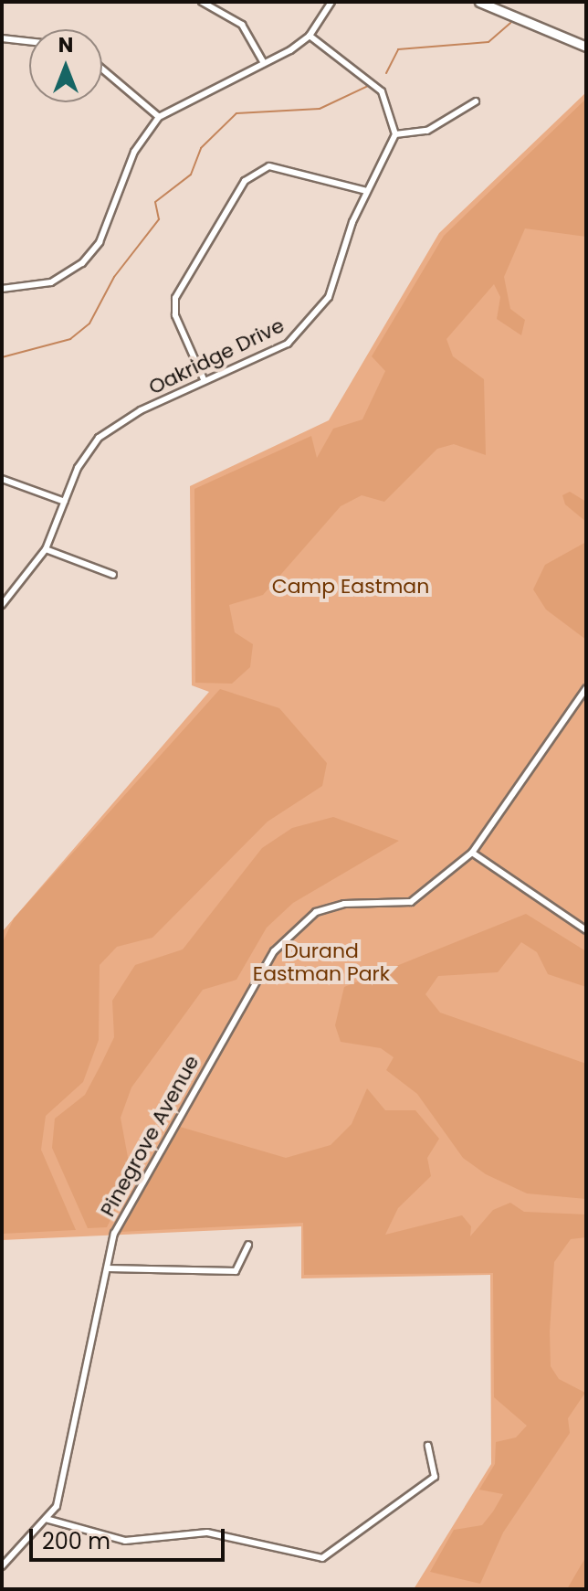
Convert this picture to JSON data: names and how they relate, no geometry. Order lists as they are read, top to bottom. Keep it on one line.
{"streets":{"street":["Oakridge Drive","Pinegrove Avenue"]},"parks":["Camp Eastman","Durand Eastman Park"],"scale_bar":"200 m","north":"top"}
